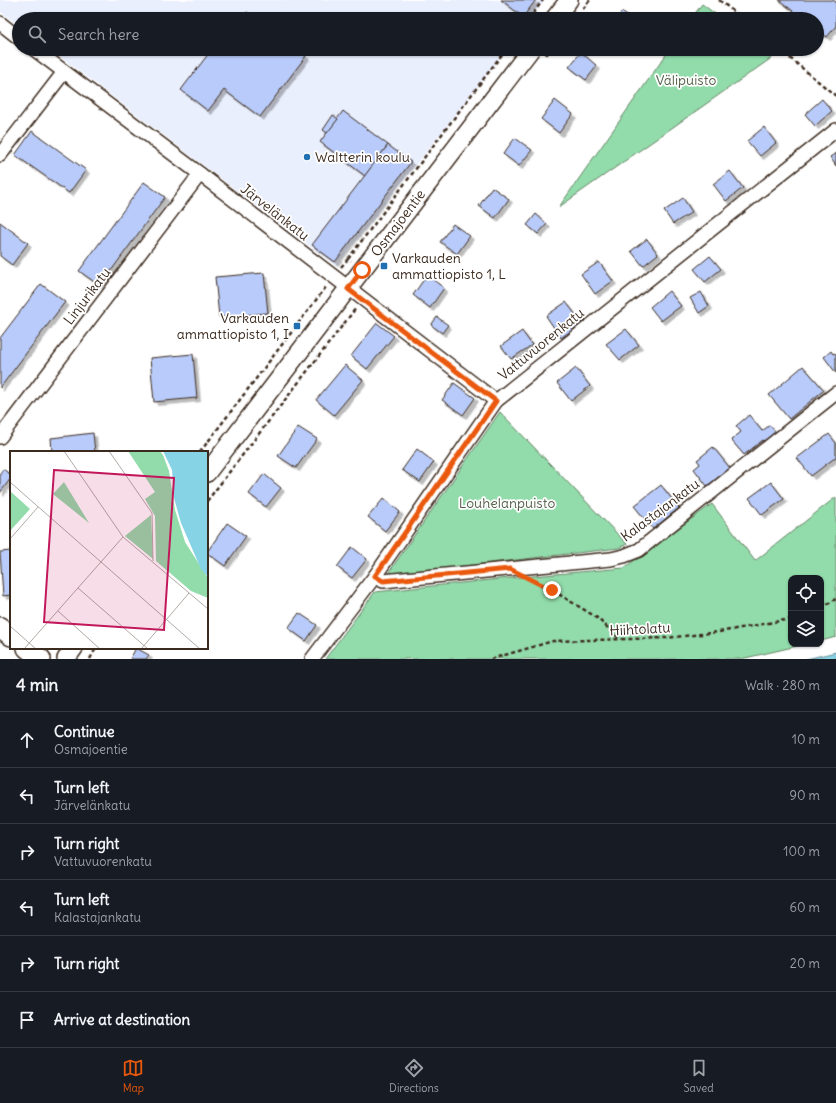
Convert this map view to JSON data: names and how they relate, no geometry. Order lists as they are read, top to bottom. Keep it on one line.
{"streets":{"street":["Järvelänkatu","Osmajoentie","Linjurikatu","Vattuvuorenkatu","Kalastajankatu"],"path":["Hiihtolatu"]},"crossings":[["Järvelänkatu","Osmajoentie"],["Järvelänkatu","Linjurikatu"],["Järvelänkatu","Vattuvuorenkatu"],["Vattuvuorenkatu","Kalastajankatu"]],"parks":["Välipuisto","Louhelanpuisto"],"places":{"other":["Waltterin koulu"],"transit":["Varkauden ammattiopisto 1, L","Varkauden ammattiopisto 1, I"]},"page":{"search":"Search here","heading":["4 min","Walk · 280 m"],"list":[["Continue","Osmajoentie","10 m"],["Turn left","Järvelänkatu","90 m"],["Turn right","Vattuvuorenkatu","100 m"],["Turn left","Kalastajankatu","60 m"],["Turn right","20 m"],"Arrive at destination"],"nav":["Map","Directions","Saved"]}}
